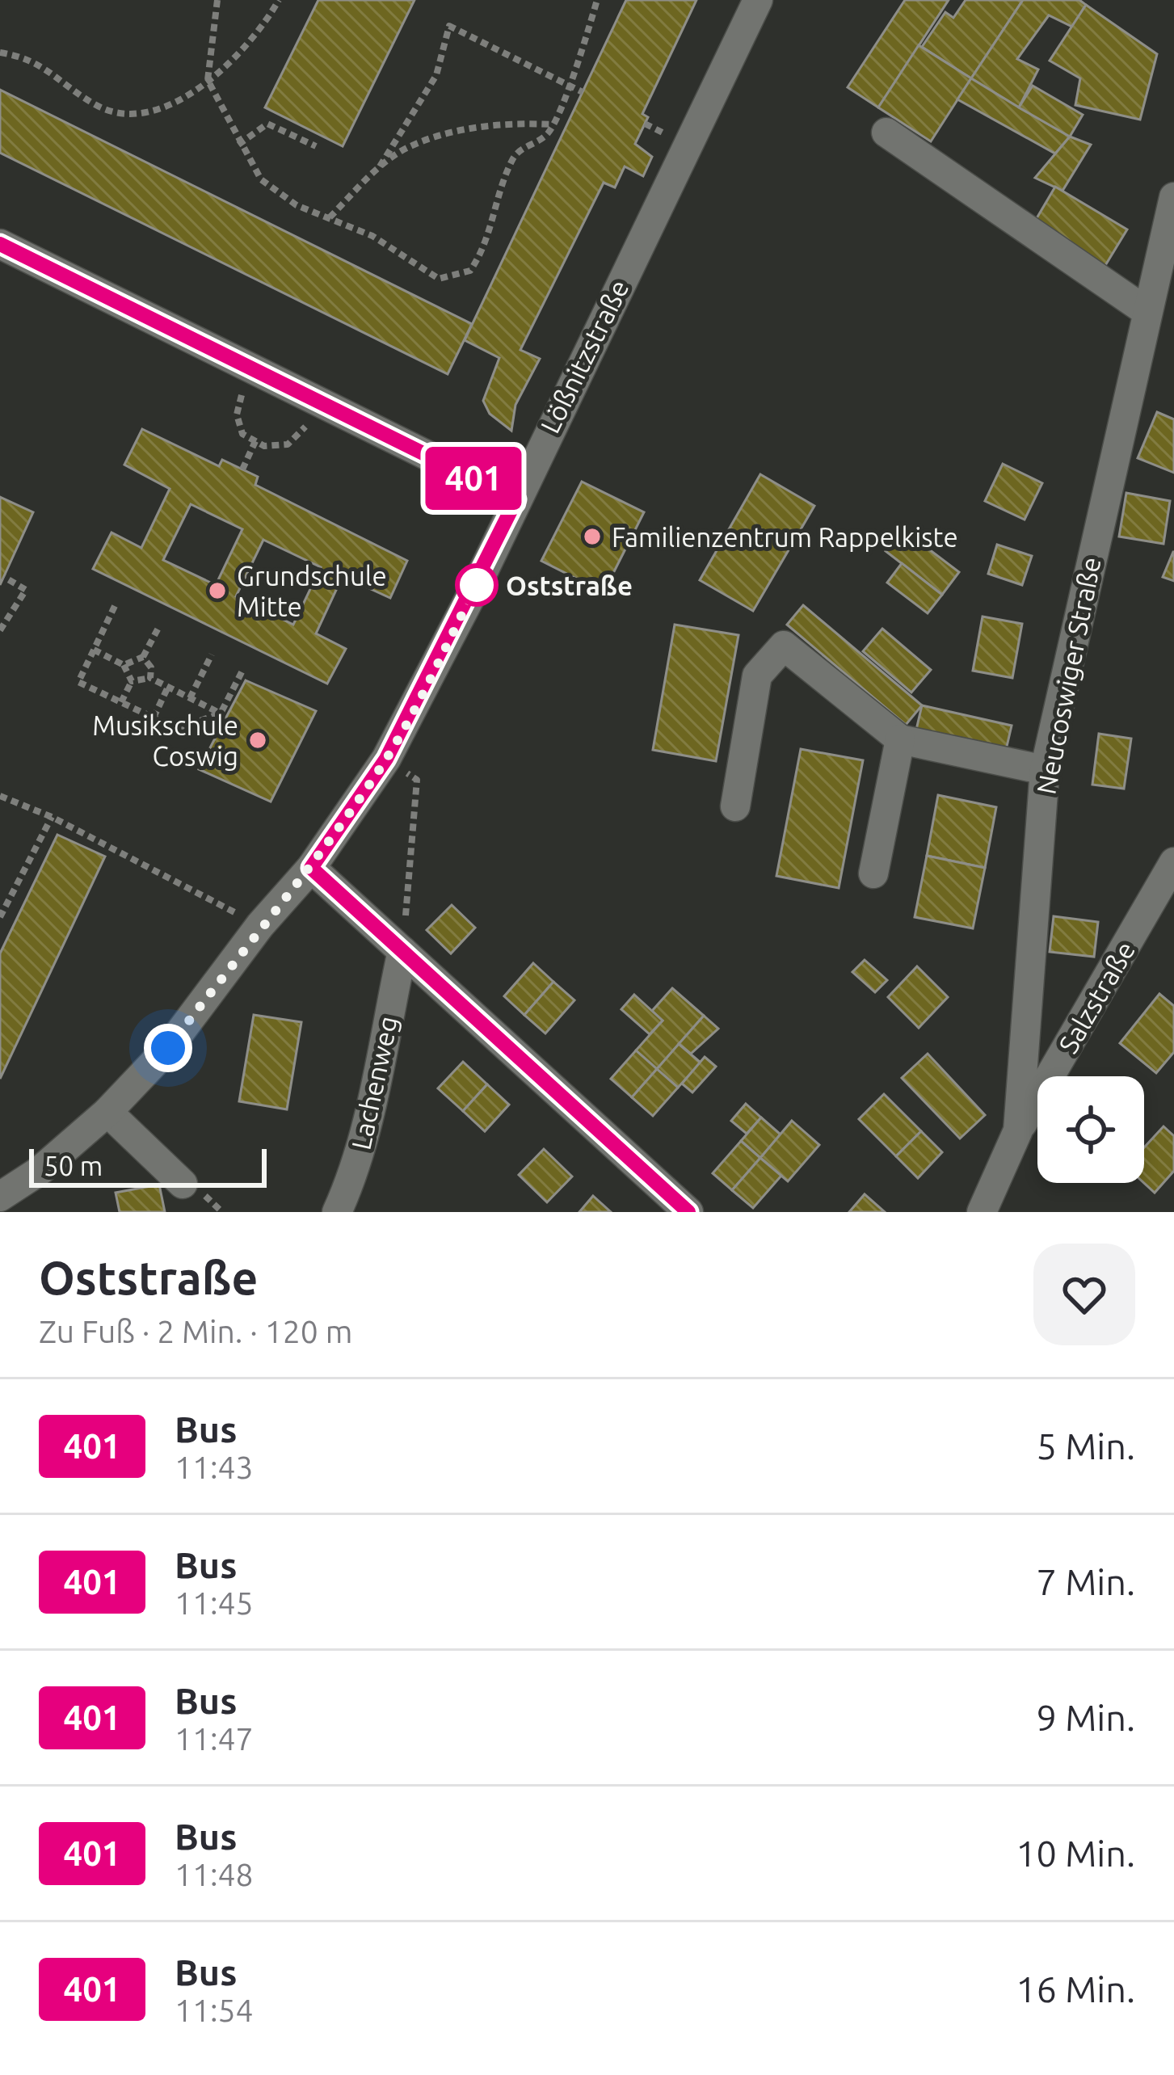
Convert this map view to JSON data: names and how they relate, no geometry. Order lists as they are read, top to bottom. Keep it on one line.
{"streets":{"street":["Lößnitzstraße","Neucoswiger Straße","Salzstraße","Lachenweg"]},"crossings":[["Neucoswiger Straße","Salzstraße"]],"places":["Familienzentrum Rappelkiste","Oststraße","Grundschule Mitte","Musikschule Coswig"],"lines":["bus line 401"],"scale_bar":"50 m","page":{"on_map":"401","scale":"50 m","heading":["Oststraße","Zu Fuß · 2 Min. · 120 m"],"list":[{"mark":"401","name":"Bus","note":"11:43","value":"5 Min."},{"mark":"401","name":"Bus","note":"11:45","value":"7 Min."},{"mark":"401","name":"Bus","note":"11:47","value":"9 Min."},{"mark":"401","name":"Bus","note":"11:48","value":"10 Min."},{"mark":"401","name":"Bus","note":"11:54","value":"16 Min."}]}}
